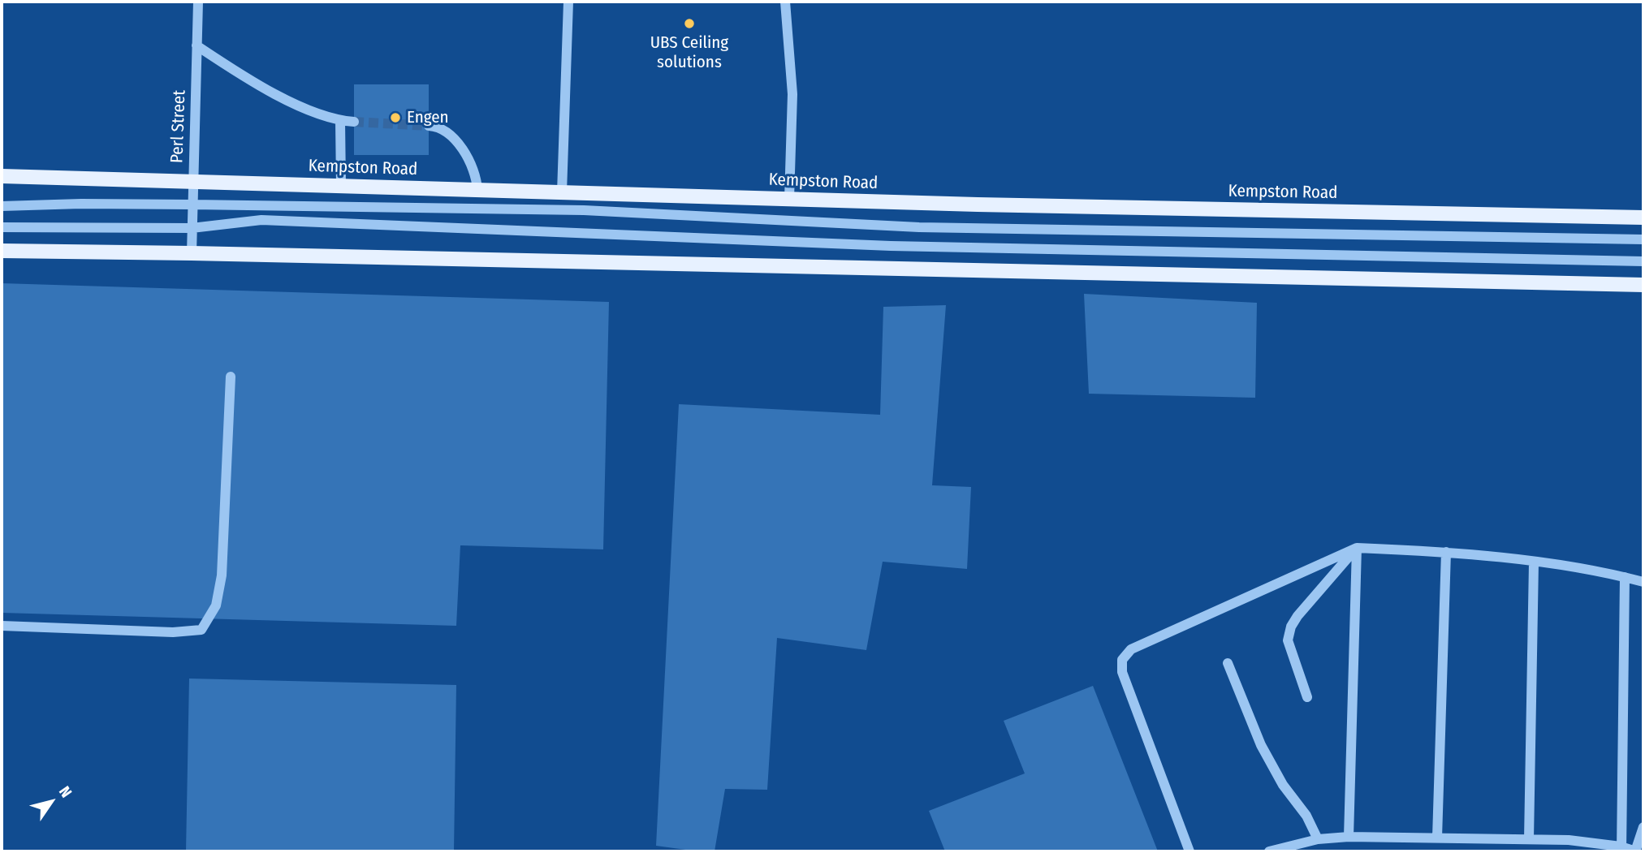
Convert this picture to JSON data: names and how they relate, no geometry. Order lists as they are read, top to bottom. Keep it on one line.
{"streets":{"main road":["Kempston Road"],"lane":["Perl Street"]},"crossings":[["Perl Street","Kempston Road"]],"places":["UBS Ceiling solutions","Engen"],"north":"top right"}
